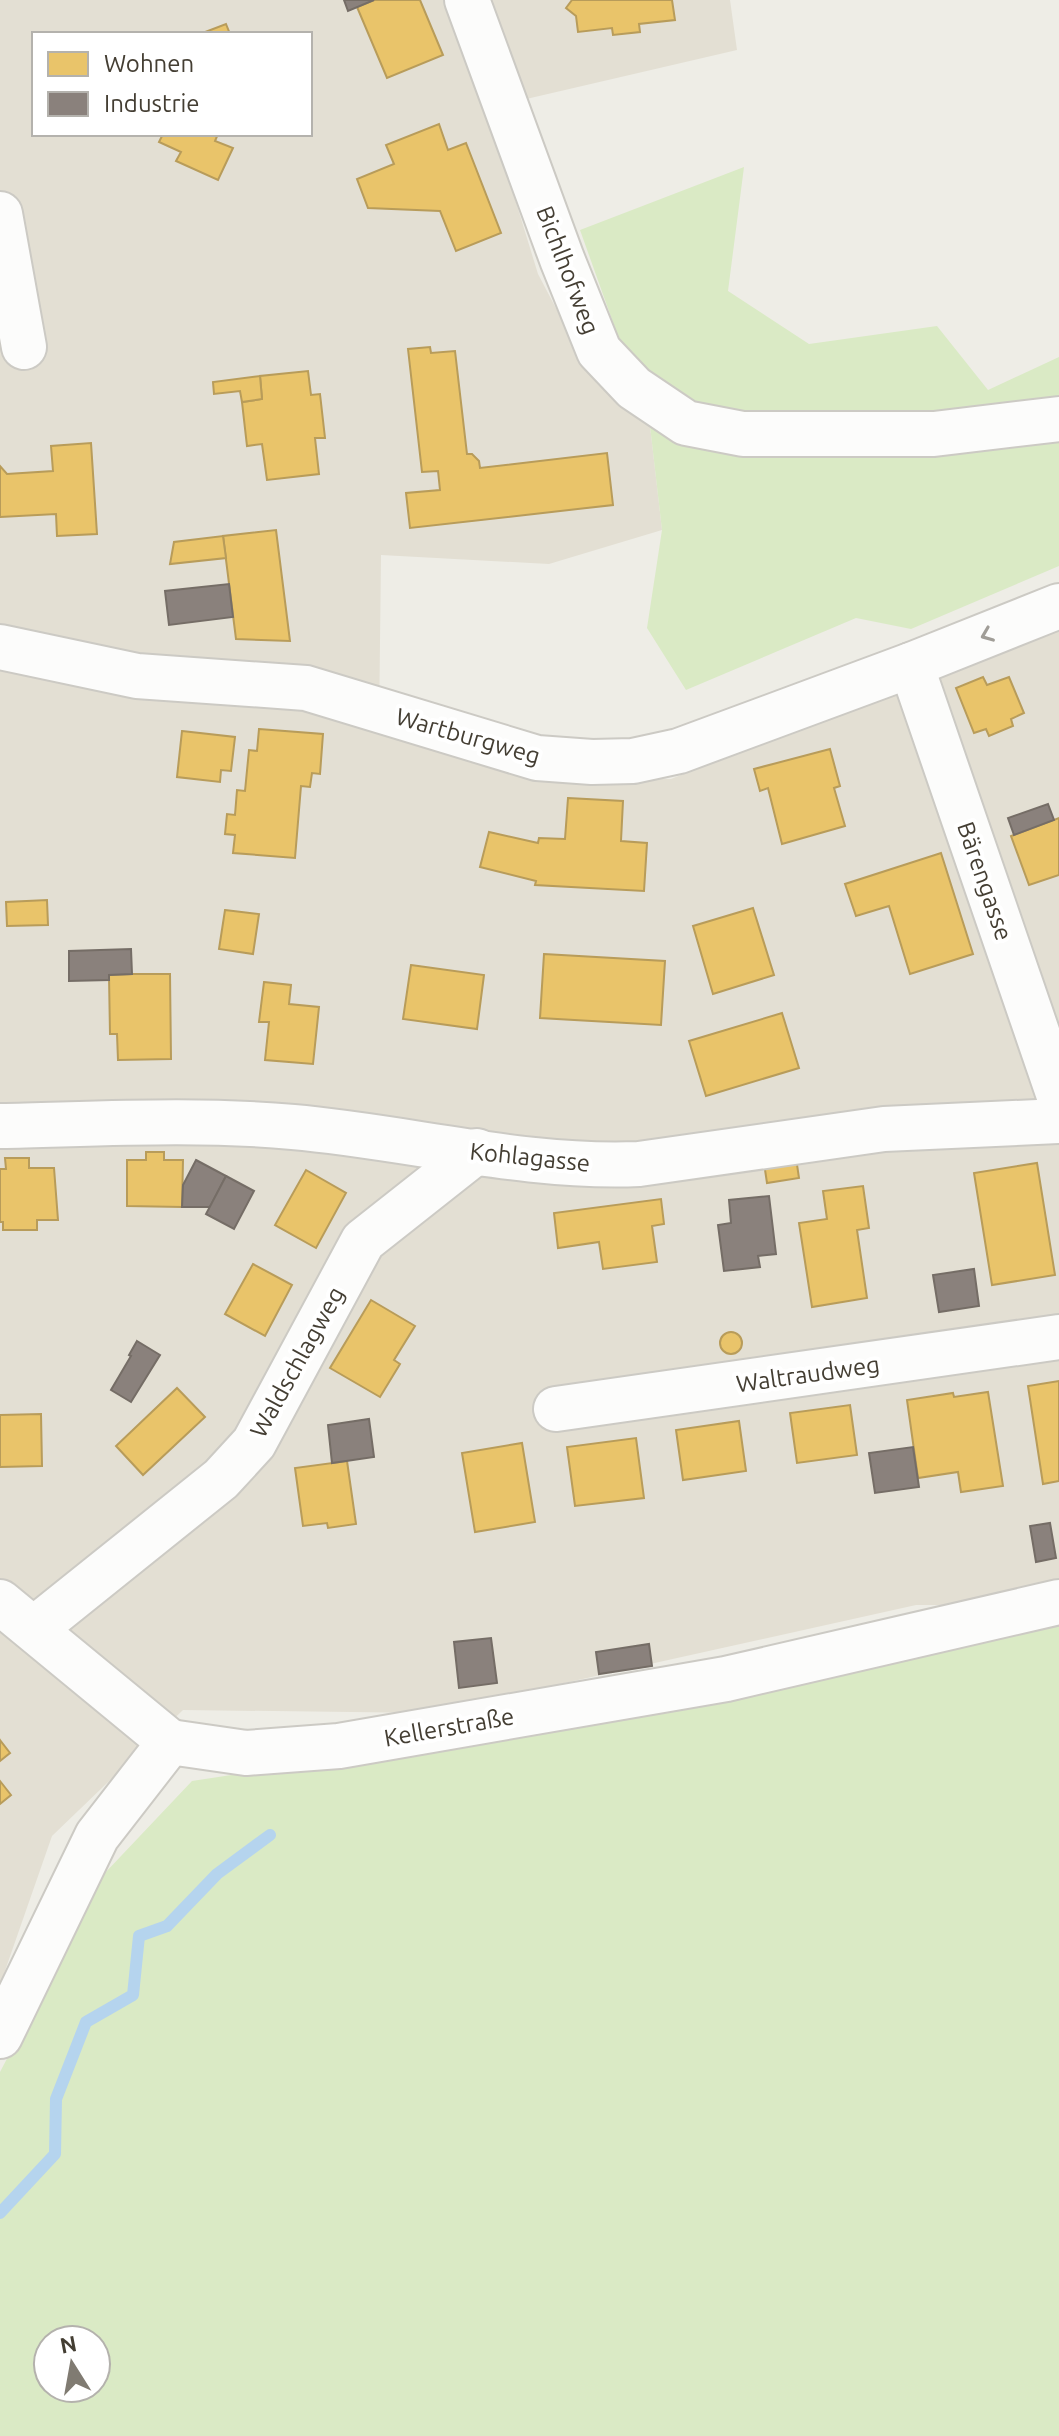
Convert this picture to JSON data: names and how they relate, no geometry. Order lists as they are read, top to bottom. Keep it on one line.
{"streets":{"street":["Bichlhofweg","Wartburgweg","Bärengasse","Kohlagasse","Waldschlagweg","Waltraudweg","Kellerstraße"]},"crossings":[["Wartburgweg","Bärengasse"],["Kohlagasse","Waldschlagweg"]],"legend":["Wohnen","Industrie"],"north":"top"}
